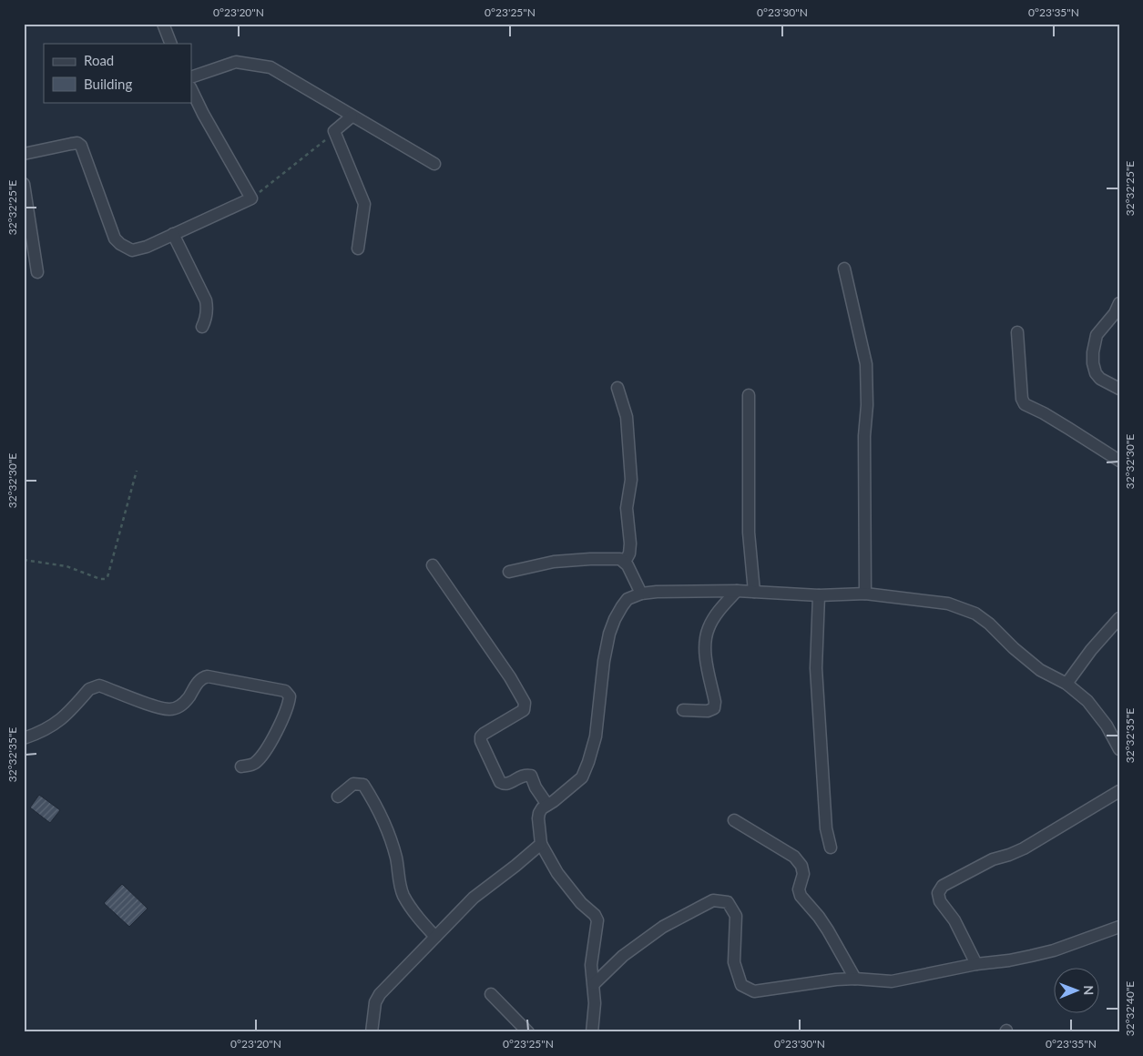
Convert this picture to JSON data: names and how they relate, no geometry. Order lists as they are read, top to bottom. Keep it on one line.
{"legend":["Road","Building"],"north":"right","coordinates":["0°23'20\"N","0°23'25\"N","0°23'30\"N","0°23'35\"N","32°32'25\"E","32°32'30\"E","32°32'35\"E","32°32'40\"E"]}
